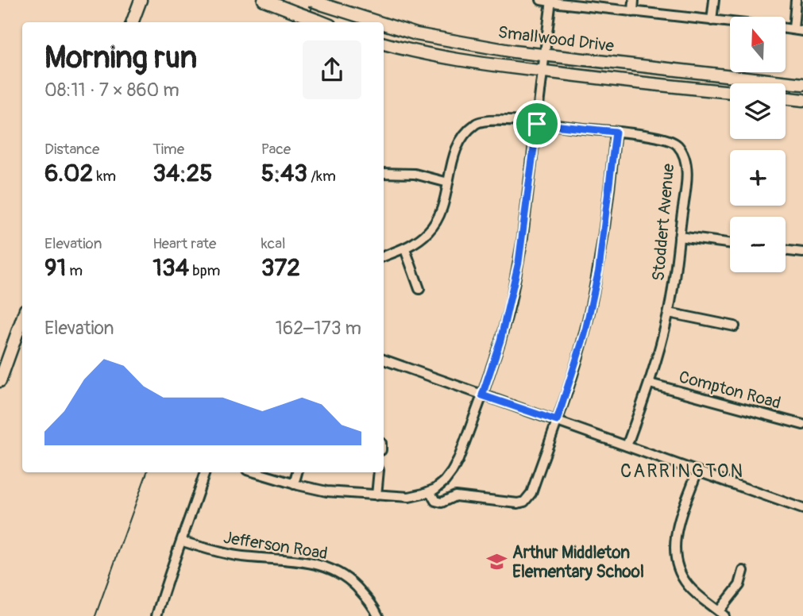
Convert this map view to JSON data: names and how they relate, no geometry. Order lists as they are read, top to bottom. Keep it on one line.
{"streets":{"main road":["Smallwood Drive"],"street":["Stoddert Avenue","Compton Road","Jefferson Road"]},"crossings":[["Stoddert Avenue","Compton Road"]],"districts":["CARRINGTON"],"places":{"school or university":["Arthur Middleton Elementary School"]},"north":"top","page":{"map_buttons":["+","−"],"heading":["Morning run","08:11 · 7 × 860 m"],"stats":[["Distance","6.02 km"],["Time","34:25"],["Pace","5:43 /km"],["Elevation","91 m"],["Heart rate","134 bpm"],["kcal","372"]],"chart":["Elevation","162–173 m"]}}
